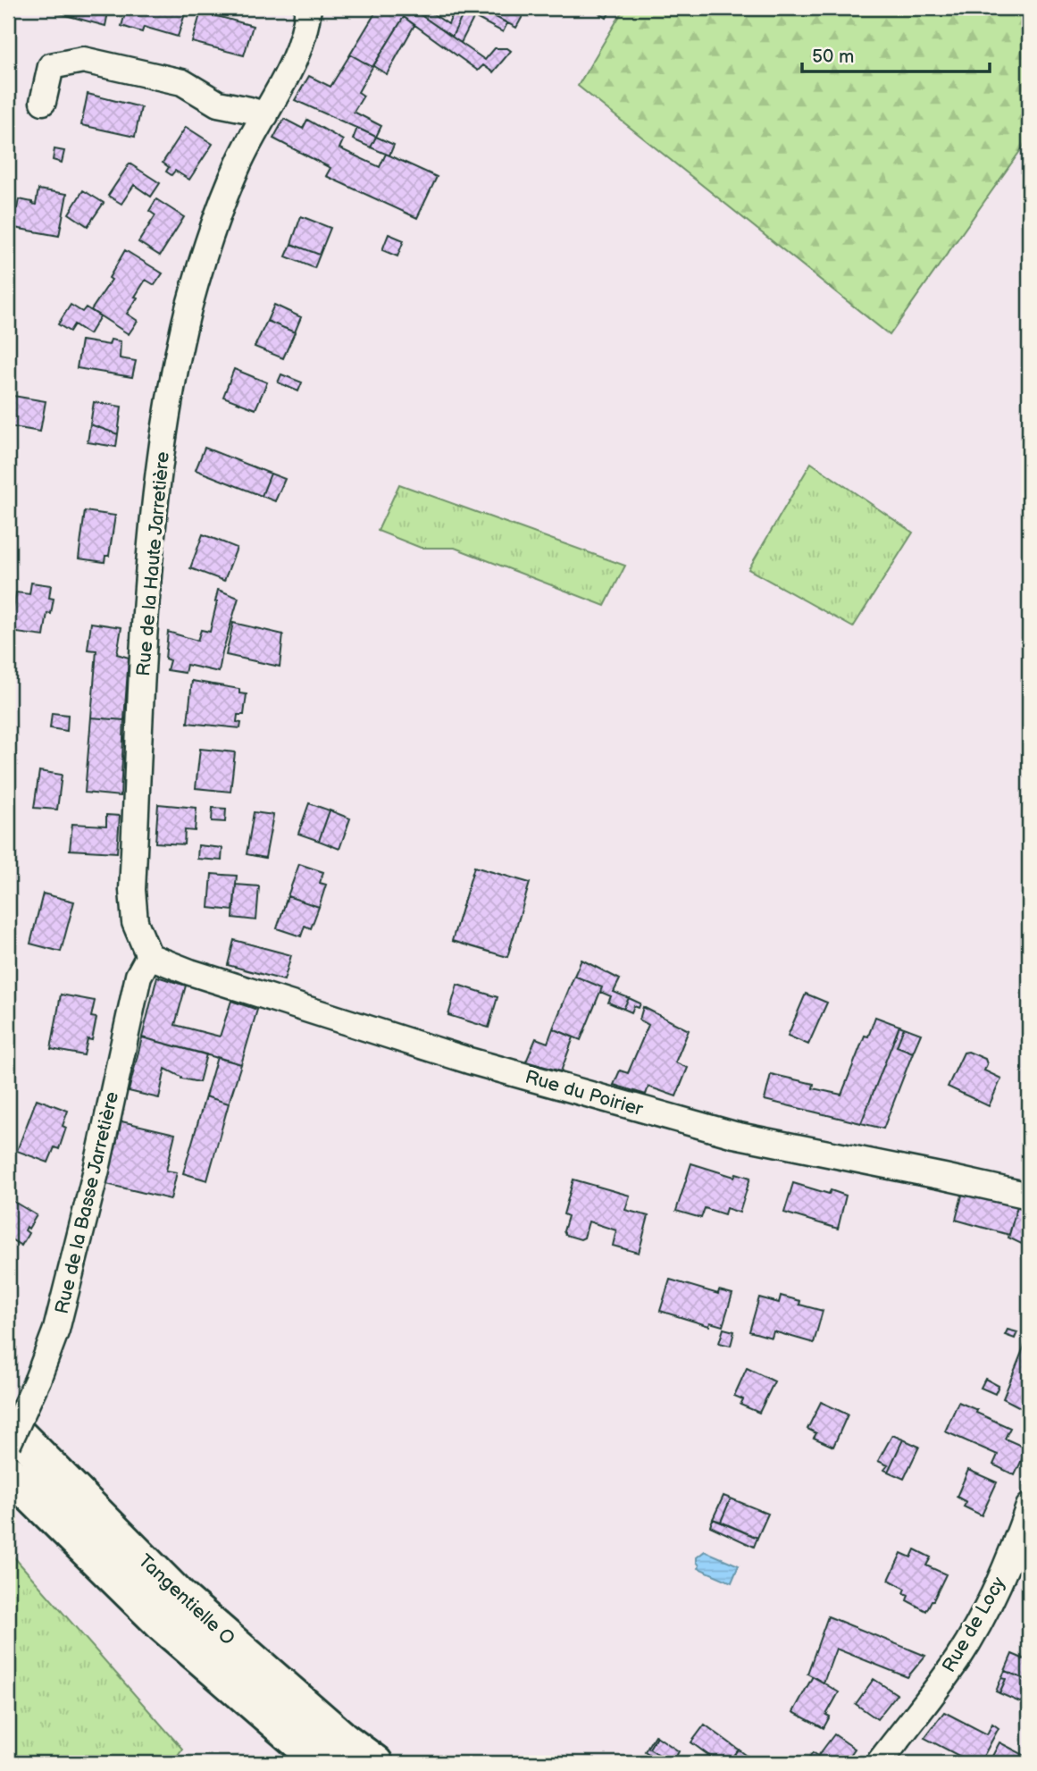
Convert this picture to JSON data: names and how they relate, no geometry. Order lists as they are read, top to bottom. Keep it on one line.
{"streets":{"main road":["Tangentielle O"],"street":["Rue de la Haute Jarretière","Rue du Poirier","Rue de la Basse Jarretière","Rue de Locy"]},"crossings":[["Rue de la Haute Jarretière","Rue du Poirier"],["Rue de la Haute Jarretière","Rue de la Basse Jarretière"],["Rue du Poirier","Rue de la Basse Jarretière"]],"scale_bar":"50 m"}
